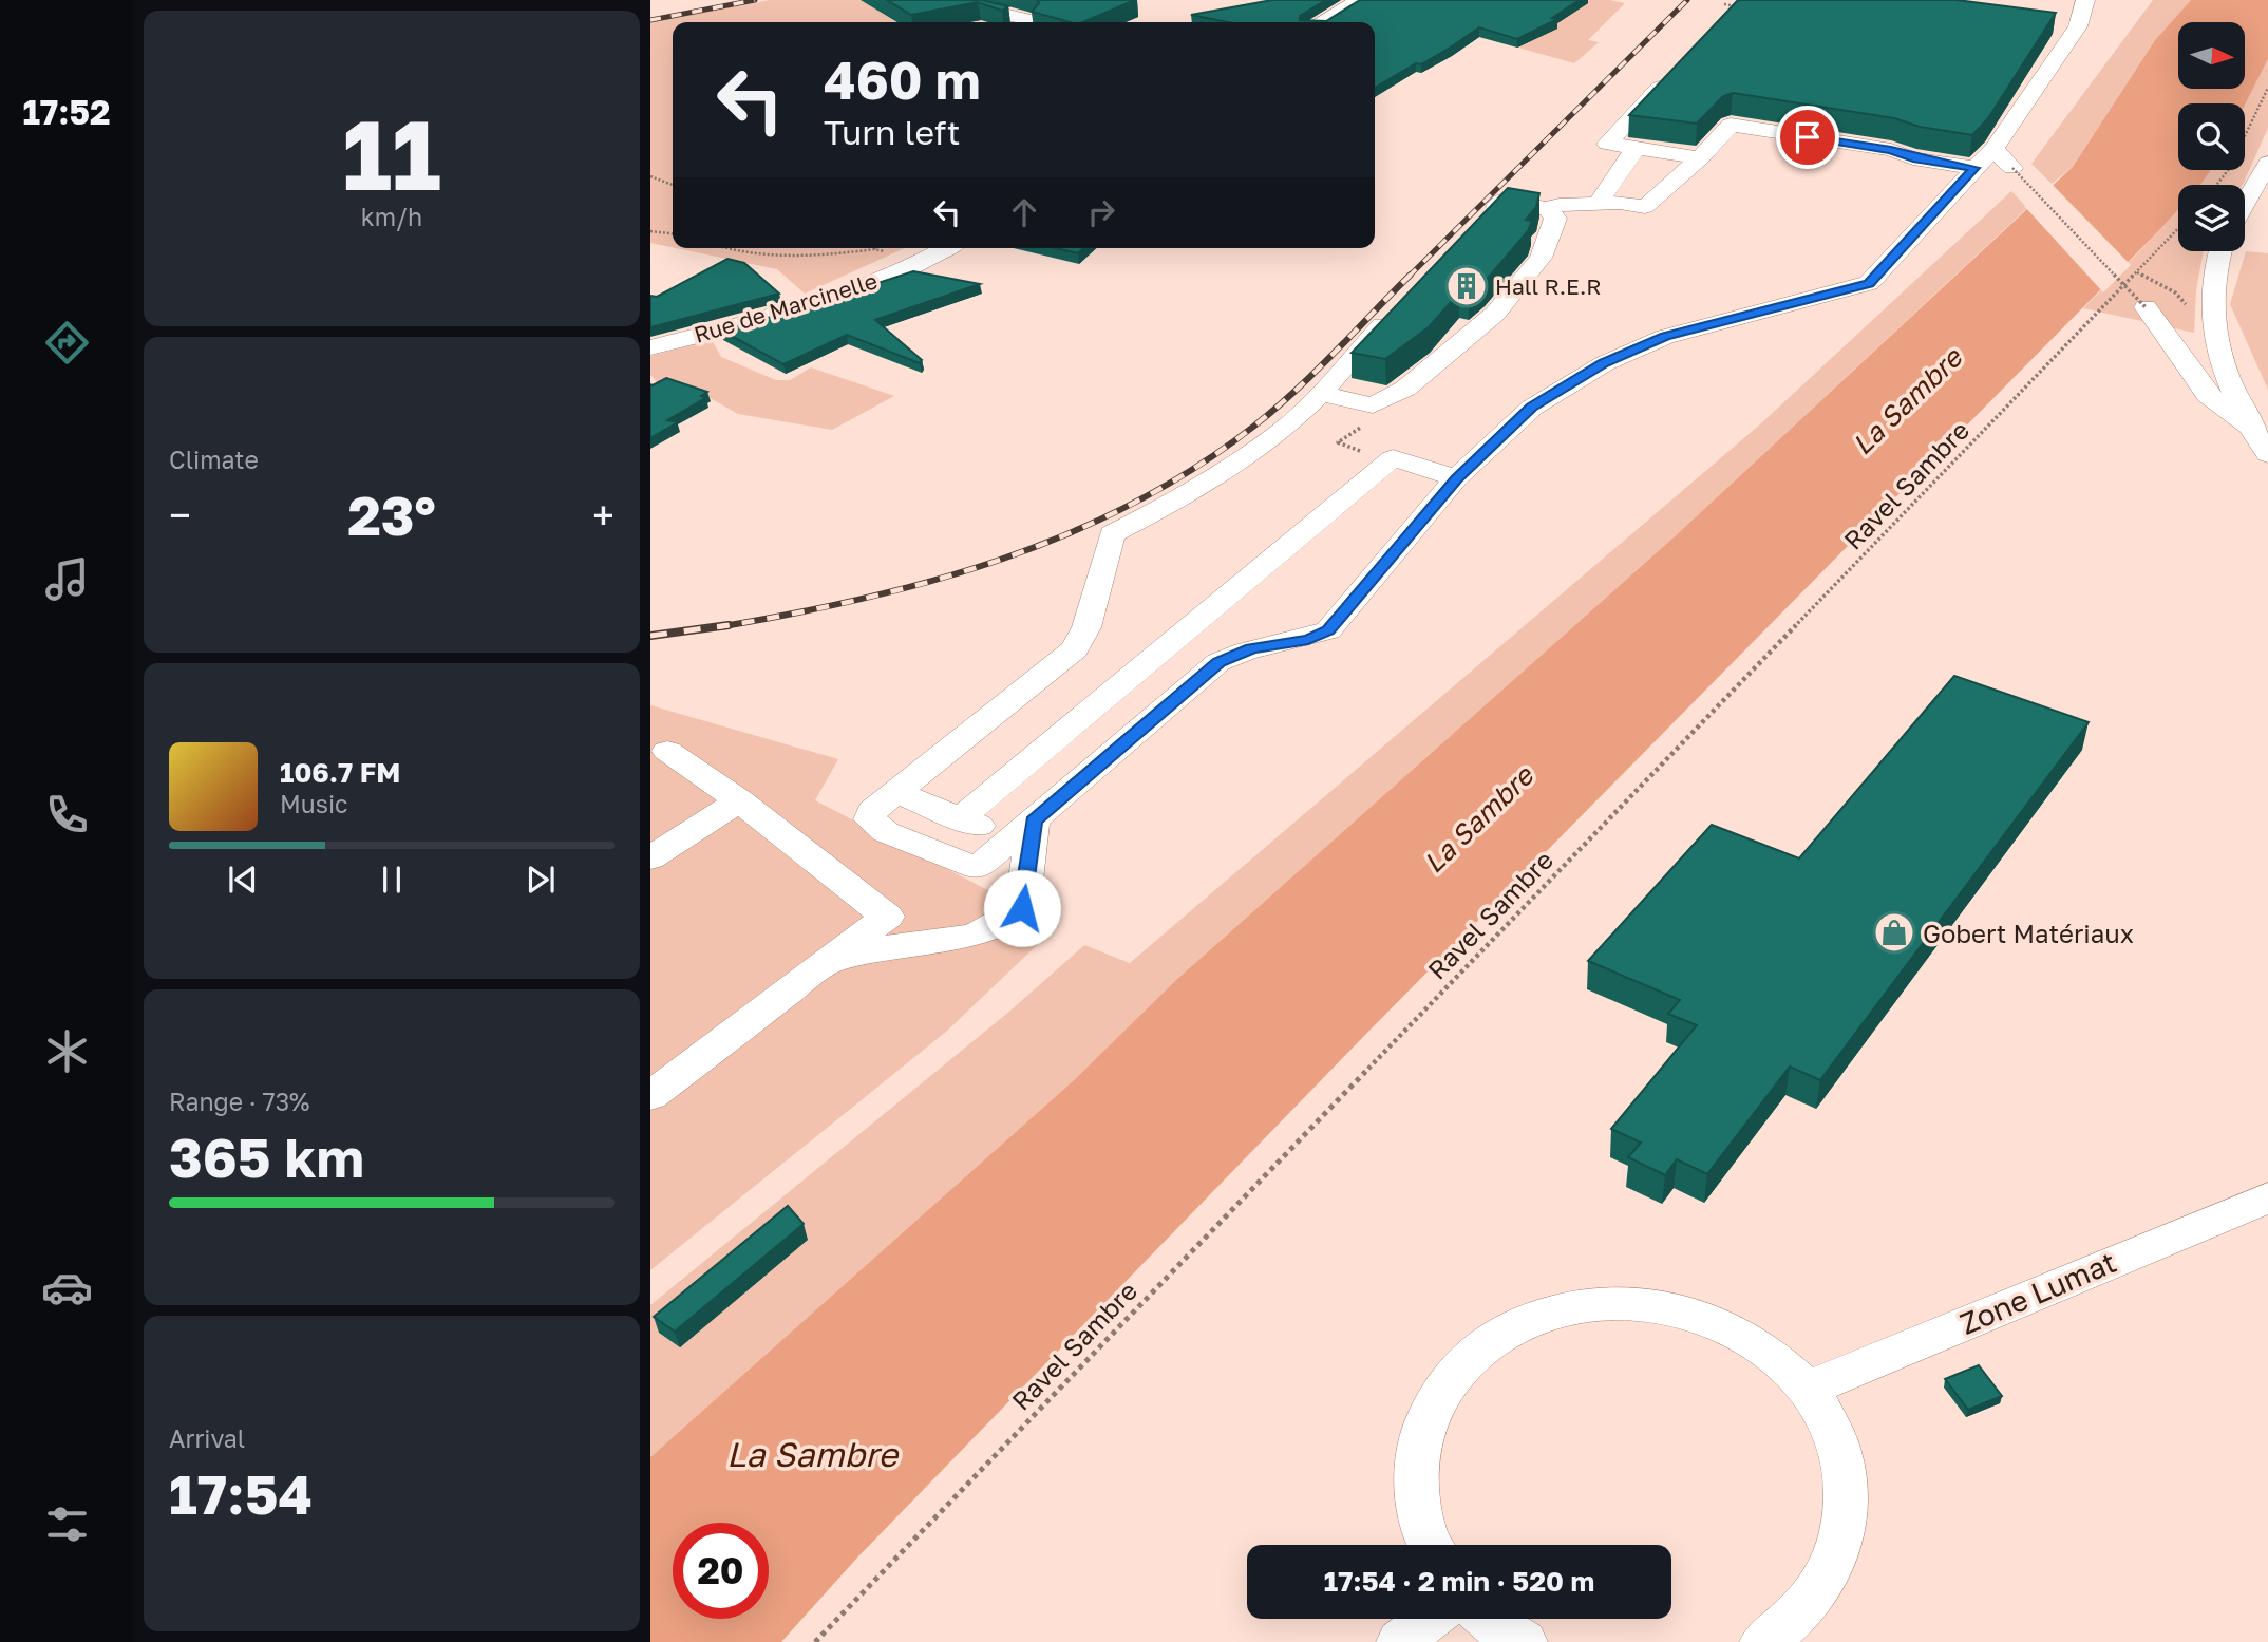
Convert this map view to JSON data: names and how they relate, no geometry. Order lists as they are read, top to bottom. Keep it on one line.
{"streets":{"street":["Rue de Marcinelle","Zone Lumat"],"path":["Ravel Sambre"]},"water":["La Sambre"],"places":{"building":["Hall R.E.R"],"shop":["Gobert Matériaux"]},"north":"right","page":{"tabs":"17:52","tile":[["11","km/h"],"Climate",["Range · 73%","365 km"],["Arrival","17:54"]],"turn":["460 m","Turn left"],"heat":["−","23°","+"],"song":["106.7 FM","Music"],"limit":"20","trip":"17:54 · 2 min · 520 m"}}
